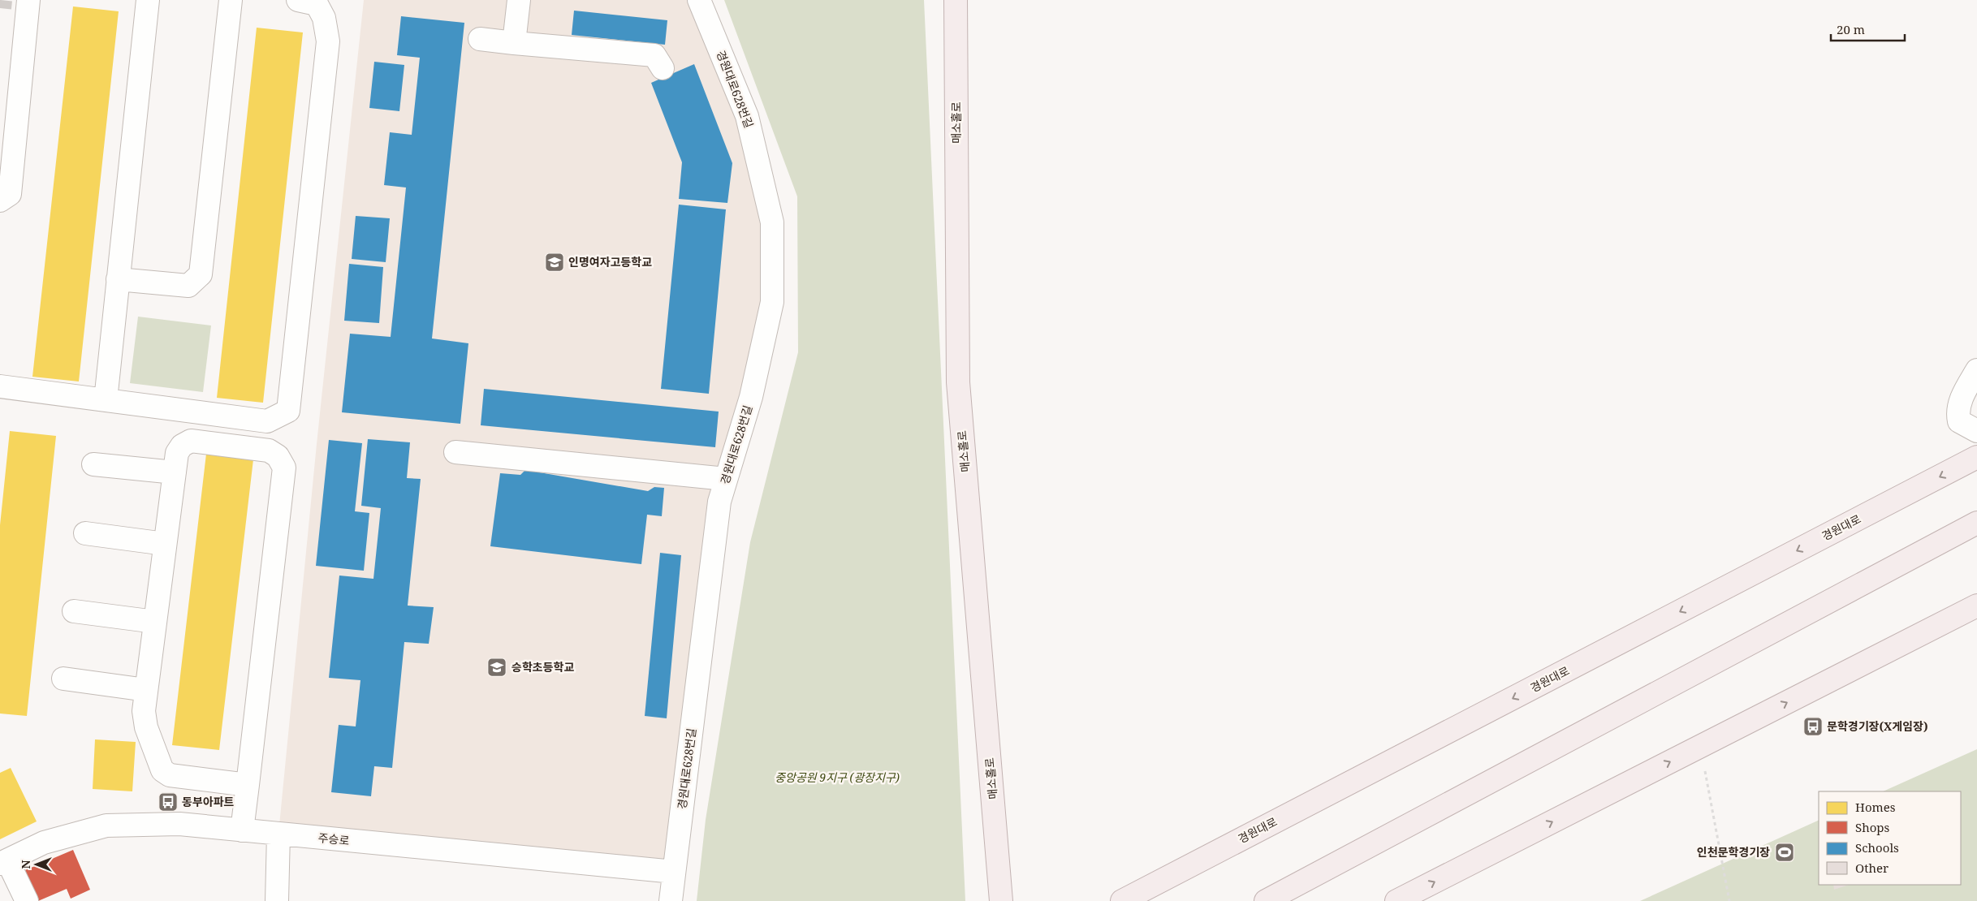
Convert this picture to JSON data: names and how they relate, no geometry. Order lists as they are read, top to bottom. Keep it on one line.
{"streets":{"main road":["매소홀로","경원대로"],"street":["경원대로628번길","주승로"]},"crossings":[["경원대로628번길","주승로"]],"parks":["중앙공원 9지구 (광장지구)"],"places":{"school or university":["인명여자고등학교","승학초등학교"],"bus stop":["문학경기장(X게임장)","동부아파트"],"sports":["인천문학경기장"]},"legend":["Homes","Shops","Schools","Other"],"scale_bar":"20 m","north":"left"}
